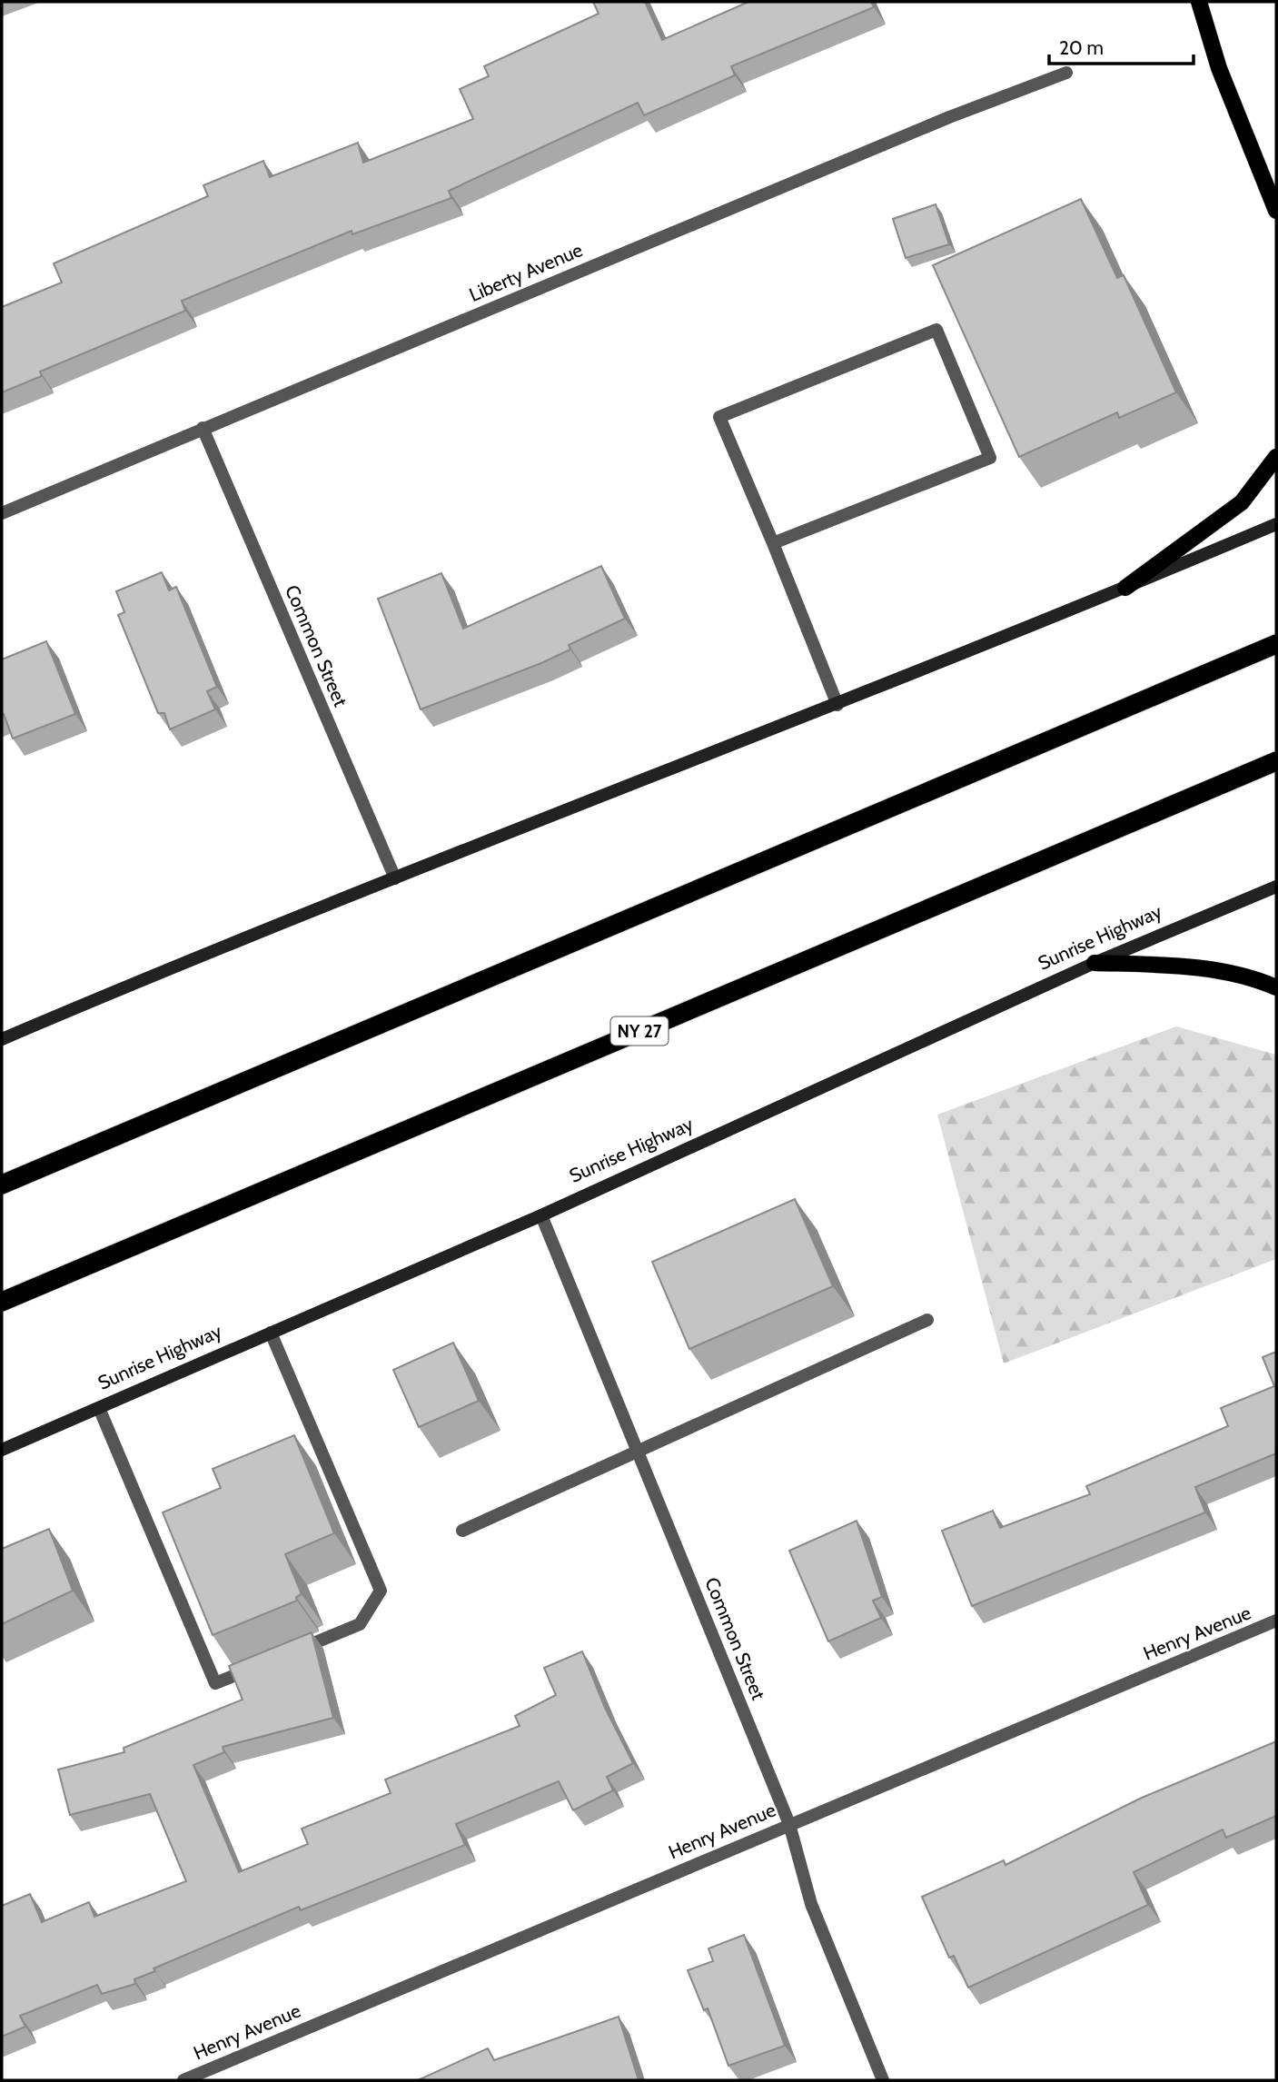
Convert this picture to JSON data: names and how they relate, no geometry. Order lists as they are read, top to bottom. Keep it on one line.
{"streets":{"highway":["NY 27"],"main road":["Sunrise Highway"],"street":["Liberty Avenue","Common Street","Henry Avenue"]},"crossings":[["Liberty Avenue","Common Street"],["Common Street","Sunrise Highway"],["Common Street","Henry Avenue"]],"scale_bar":"20 m"}
